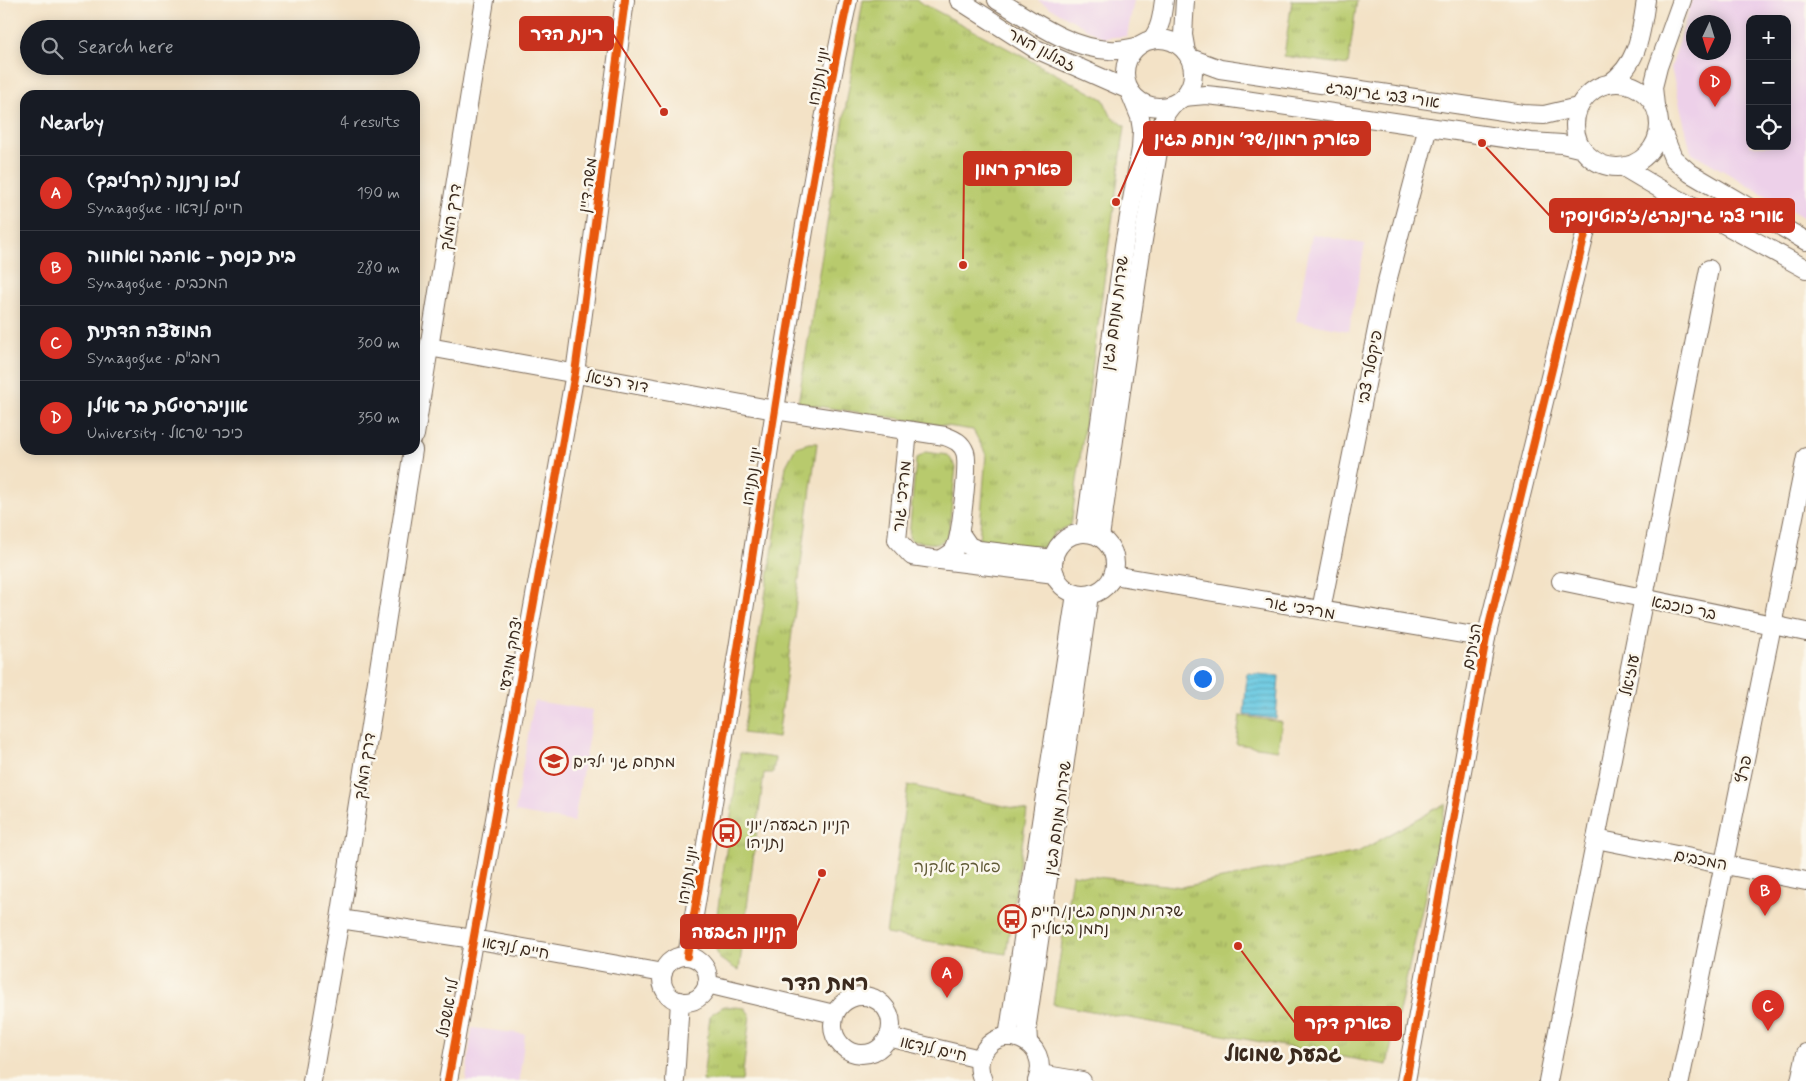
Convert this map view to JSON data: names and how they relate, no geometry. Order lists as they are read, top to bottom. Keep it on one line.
{"streets":{"street":["זבולון המר","יוני נתניהו","אורי צבי גרינברג","משה דיין","דרך המלך","שדרות מנחם בגין","פיקסלר צבי","דוד רזיאל","מרדכי גור","בר כוכבא","הזיתים","יצחק מודעי","עוזיאל","פרץ","המכבים","חיים לנדאו","לוי אשכול"]},"crossings":[["זבולון המר","אורי צבי גרינברג"],["זבולון המר","שדרות מנחם בגין"],["יוני נתניהו","דוד רזיאל"],["יוני נתניהו","חיים לנדאו"],["אורי צבי גרינברג","שדרות מנחם בגין"],["אורי צבי גרינברג","פיקסלר צבי"],["משה דיין","דוד רזיאל"],["משה דיין","יצחק מודעי"],["דרך המלך","דוד רזיאל"],["דרך המלך","חיים לנדאו"],["שדרות מנחם בגין","מרדכי גור"],["פיקסלר צבי","מרדכי גור"],["דוד רזיאל","יצחק מודעי"],["מרדכי גור","הזיתים"],["בר כוכבא","עוזיאל"],["בר כוכבא","פרץ"],["יצחק מודעי","חיים לנדאו"],["יצחק מודעי","לוי אשכול"],["עוזיאל","המכבים"],["פרץ","המכבים"],["חיים לנדאו","לוי אשכול"]],"districts":["רמת הדר","גבעת שמואל"],"parks":["פארק אלקנה"],"places":{"other":["רינת הדר","אורי צבי גרינברג/ז׳בוטינסקי","פארק רמון/שד׳ מנחם בגין","פארק רמון","קניון הגבעה","פארק דקר"],"school or university":["מתחם גני ילדים"],"bus stop":["קניון הגבעה/יוני נתניהו","שדרות מנחם בגין/חיים נחמן ביאליק"]},"north":"bottom","page":{"map_buttons":["+","−"],"search":"Search here","pins":["D","B","A","C"],"heading":["Nearby","4 results"],"list":[{"mark":"A","name":"לכו נרננה (קרליבך)","note":"Synagogue · חיים לנדאו","value":"190 m"},{"mark":"B","name":"בית כנסת - אהבה ואחווה","note":"Synagogue · המכבים","value":"280 m"},{"mark":"C","name":"המועצה הדתית","note":"Synagogue · רמב\"ם","value":"300 m"},{"mark":"D","name":"אוניברסיטת בר אילן","note":"University · כיכר ישראל","value":"350 m"}]}}
